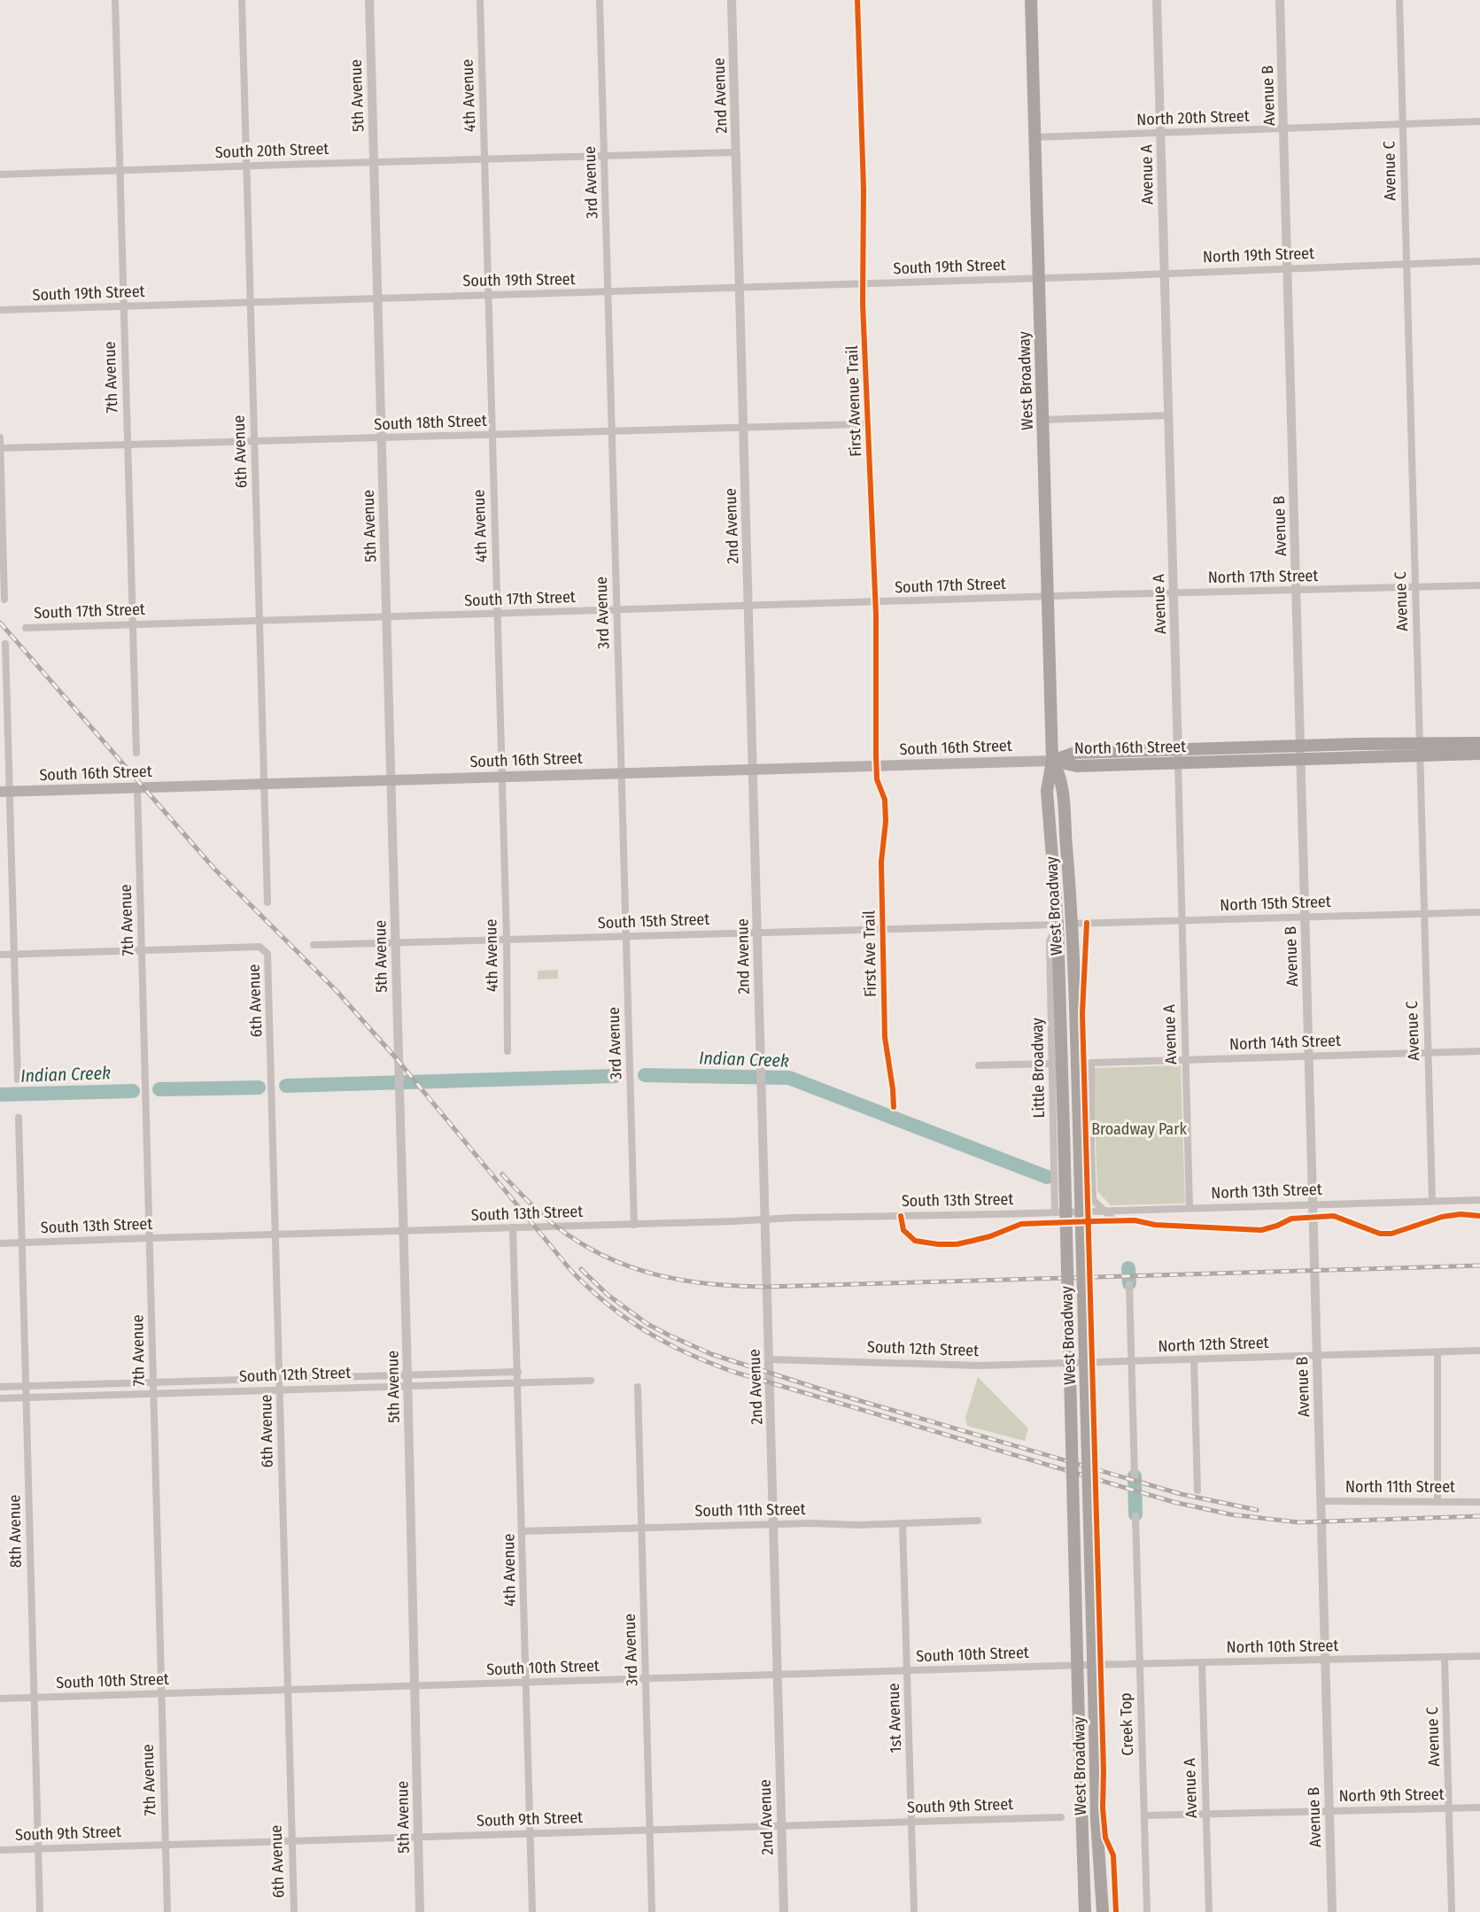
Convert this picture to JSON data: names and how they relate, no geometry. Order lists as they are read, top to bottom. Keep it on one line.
{"streets":{"main road":["West Broadway","South 16th Street","North 16th Street"],"street":["5th Avenue","4th Avenue","2nd Avenue","Avenue B","North 20th Street","South 20th Street","Avenue C","Avenue A","3rd Avenue","North 19th Street","South 19th Street","7th Avenue","South 18th Street","6th Avenue","North 17th Street","South 17th Street","North 15th Street","South 15th Street","North 14th Street","Little Broadway","North 13th Street","South 13th Street","North 12th Street","South 12th Street","North 11th Street","South 11th Street","8th Avenue","North 10th Street","South 10th Street","1st Avenue","Creek Top","North 9th Street","South 9th Street"],"cycle path":["First Avenue Trail"]},"crossings":[["5th Avenue","South 20th Street"],["5th Avenue","South 19th Street"],["5th Avenue","South 18th Street"],["5th Avenue","South 17th Street"],["5th Avenue","South 16th Street"],["5th Avenue","South 15th Street"],["5th Avenue","South 13th Street"],["5th Avenue","South 12th Street"],["5th Avenue","South 10th Street"],["5th Avenue","South 9th Street"],["4th Avenue","South 20th Street"],["4th Avenue","South 19th Street"],["4th Avenue","South 18th Street"],["4th Avenue","South 17th Street"],["4th Avenue","South 16th Street"],["4th Avenue","South 15th Street"],["4th Avenue","South 13th Street"],["4th Avenue","South 12th Street"],["4th Avenue","South 11th Street"],["4th Avenue","South 10th Street"],["4th Avenue","South 9th Street"],["2nd Avenue","South 20th Street"],["2nd Avenue","South 19th Street"],["2nd Avenue","South 18th Street"],["2nd Avenue","South 17th Street"],["2nd Avenue","South 16th Street"],["2nd Avenue","South 15th Street"],["2nd Avenue","South 13th Street"],["2nd Avenue","South 12th Street"],["2nd Avenue","South 11th Street"],["2nd Avenue","South 10th Street"],["2nd Avenue","South 9th Street"],["Avenue B","North 20th Street"],["Avenue B","North 19th Street"],["Avenue B","North 17th Street"],["Avenue B","North 16th Street"],["Avenue B","North 15th Street"],["Avenue B","North 14th Street"],["Avenue B","North 13th Street"],["Avenue B","North 12th Street"],["Avenue B","North 11th Street"],["Avenue B","North 10th Street"],["Avenue B","North 9th Street"],["North 20th Street","Avenue C"],["North 20th Street","Avenue A"],["North 20th Street","West Broadway"],["South 20th Street","3rd Avenue"],["South 20th Street","7th Avenue"],["South 20th Street","6th Avenue"],["Avenue C","North 19th Street"],["Avenue C","North 17th Street"],["Avenue C","North 16th Street"],["Avenue C","North 15th Street"],["Avenue C","North 14th Street"],["Avenue C","North 13th Street"],["Avenue C","North 10th Street"],["Avenue C","North 9th Street"],["Avenue A","North 19th Street"],["Avenue A","North 17th Street"],["Avenue A","North 16th Street"],["Avenue A","North 15th Street"],["Avenue A","North 14th Street"],["Avenue A","North 13th Street"],["Avenue A","North 10th Street"],["Avenue A","North 9th Street"],["3rd Avenue","South 19th Street"],["3rd Avenue","South 18th Street"],["3rd Avenue","South 17th Street"],["3rd Avenue","South 16th Street"],["3rd Avenue","South 15th Street"],["3rd Avenue","South 13th Street"],["3rd Avenue","South 11th Street"],["3rd Avenue","South 10th Street"],["3rd Avenue","South 9th Street"],["North 19th Street","South 19th Street"],["North 19th Street","West Broadway"],["South 19th Street","7th Avenue"],["South 19th Street","West Broadway"],["South 19th Street","6th Avenue"],["7th Avenue","South 18th Street"],["7th Avenue","6th Avenue"],["7th Avenue","South 17th Street"],["7th Avenue","South 16th Street"],["7th Avenue","South 13th Street"],["7th Avenue","South 12th Street"],["7th Avenue","South 10th Street"],["7th Avenue","South 9th Street"],["West Broadway","North 17th Street"],["West Broadway","South 17th Street"],["West Broadway","South 16th Street"],["West Broadway","North 16th Street"],["West Broadway","North 15th Street"],["West Broadway","South 15th Street"],["West Broadway","Little Broadway"],["South 18th Street","6th Avenue"],["6th Avenue","South 17th Street"],["6th Avenue","South 16th Street"],["6th Avenue","South 13th Street"],["6th Avenue","South 12th Street"],["6th Avenue","South 10th Street"],["6th Avenue","South 9th Street"],["North 17th Street","South 17th Street"],["South 16th Street","North 16th Street"],["South 15th Street","Little Broadway"],["North 14th Street","North 13th Street"],["Little Broadway","North 13th Street"],["Little Broadway","South 13th Street"],["North 13th Street","South 13th Street"],["South 13th Street","8th Avenue"],["North 12th Street","South 12th Street"],["South 12th Street","8th Avenue"],["South 11th Street","1st Avenue"],["8th Avenue","South 10th Street"],["8th Avenue","South 9th Street"],["North 10th Street","South 10th Street"],["North 10th Street","Creek Top"],["South 10th Street","1st Avenue"],["1st Avenue","South 9th Street"],["Creek Top","North 9th Street"]],"water":["Indian Creek"],"parks":["Broadway Park"]}
